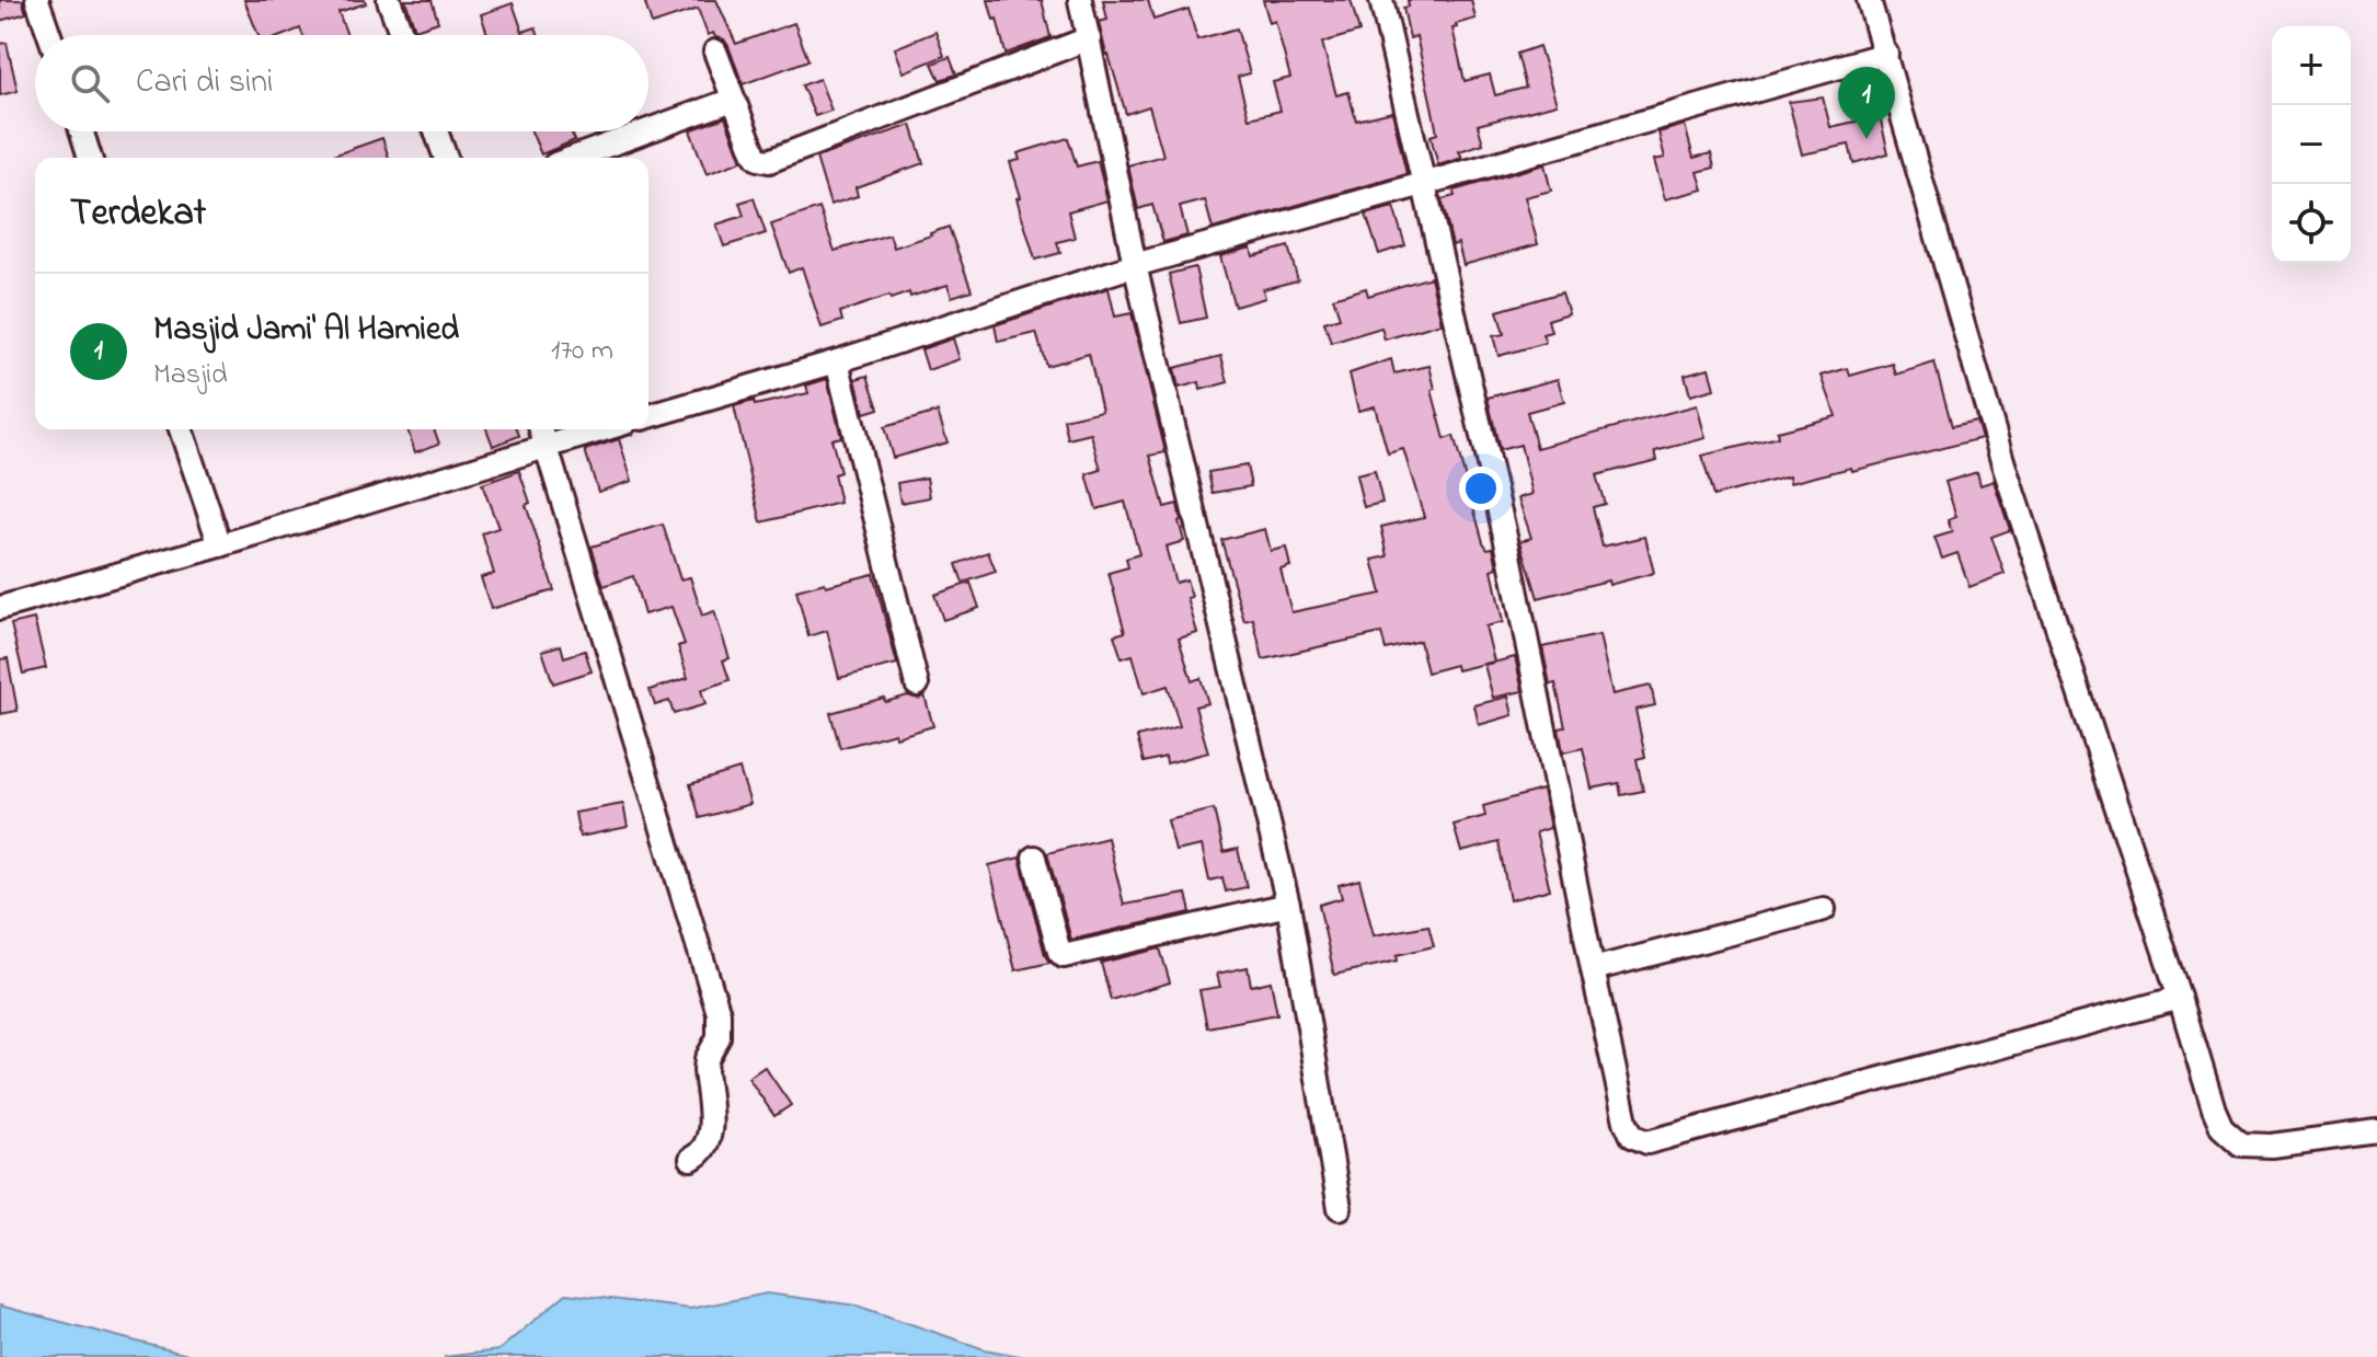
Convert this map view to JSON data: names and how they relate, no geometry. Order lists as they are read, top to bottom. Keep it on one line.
{"page":{"map_buttons":["+","−"],"search":"Cari di sini","pins":"1","heading":"Terdekat","list":[{"mark":"1","name":"Masjid Jami' Al Hamied","note":"Masjid","value":"170 m"}]}}
